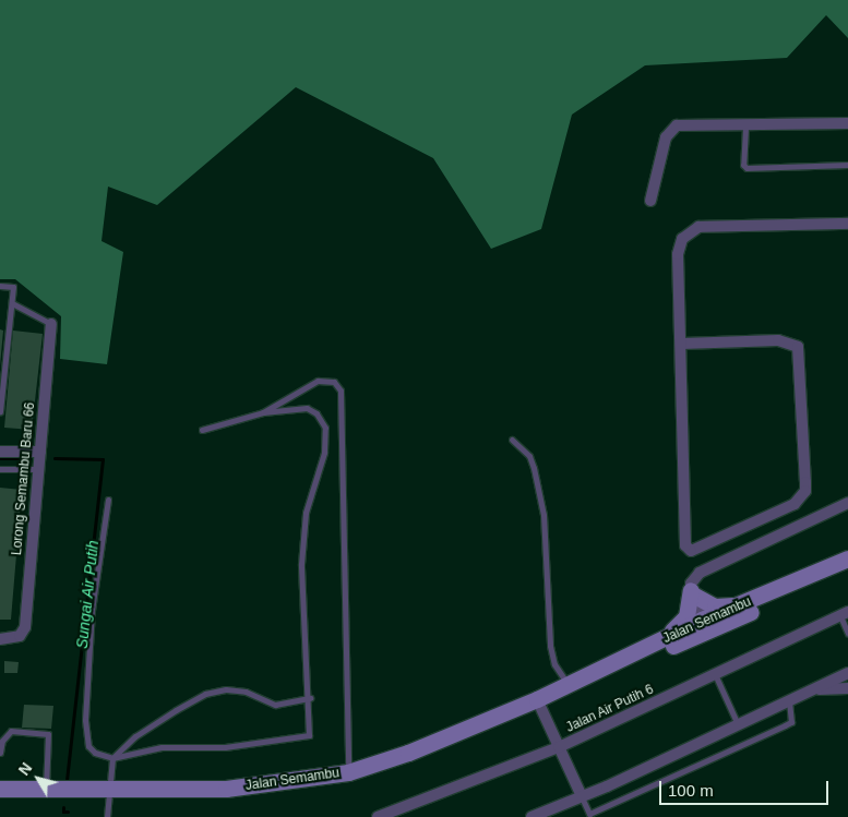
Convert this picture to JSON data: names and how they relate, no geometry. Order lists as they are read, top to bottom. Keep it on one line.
{"streets":{"main road":["Jalan Semambu"],"street":["Lorong Semambu Baru 66","Jalan Air Putih 6"]},"water":["Sungai Air Putih"],"scale_bar":"100 m","north":"top left"}
